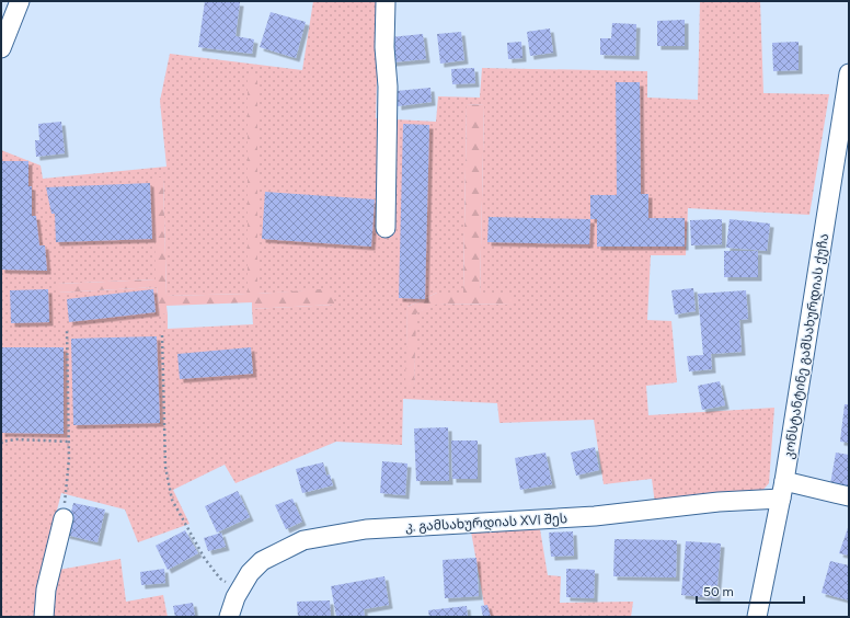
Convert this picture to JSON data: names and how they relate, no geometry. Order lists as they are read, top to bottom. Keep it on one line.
{"streets":{"street":["კონსტანტინე გამსახურდიას ქუჩა","კ. გამსახურდიას XVI შეს"]},"crossings":[["კონსტანტინე გამსახურდიას ქუჩა","კ. გამსახურდიას XVI შეს"]],"scale_bar":"50 m"}
